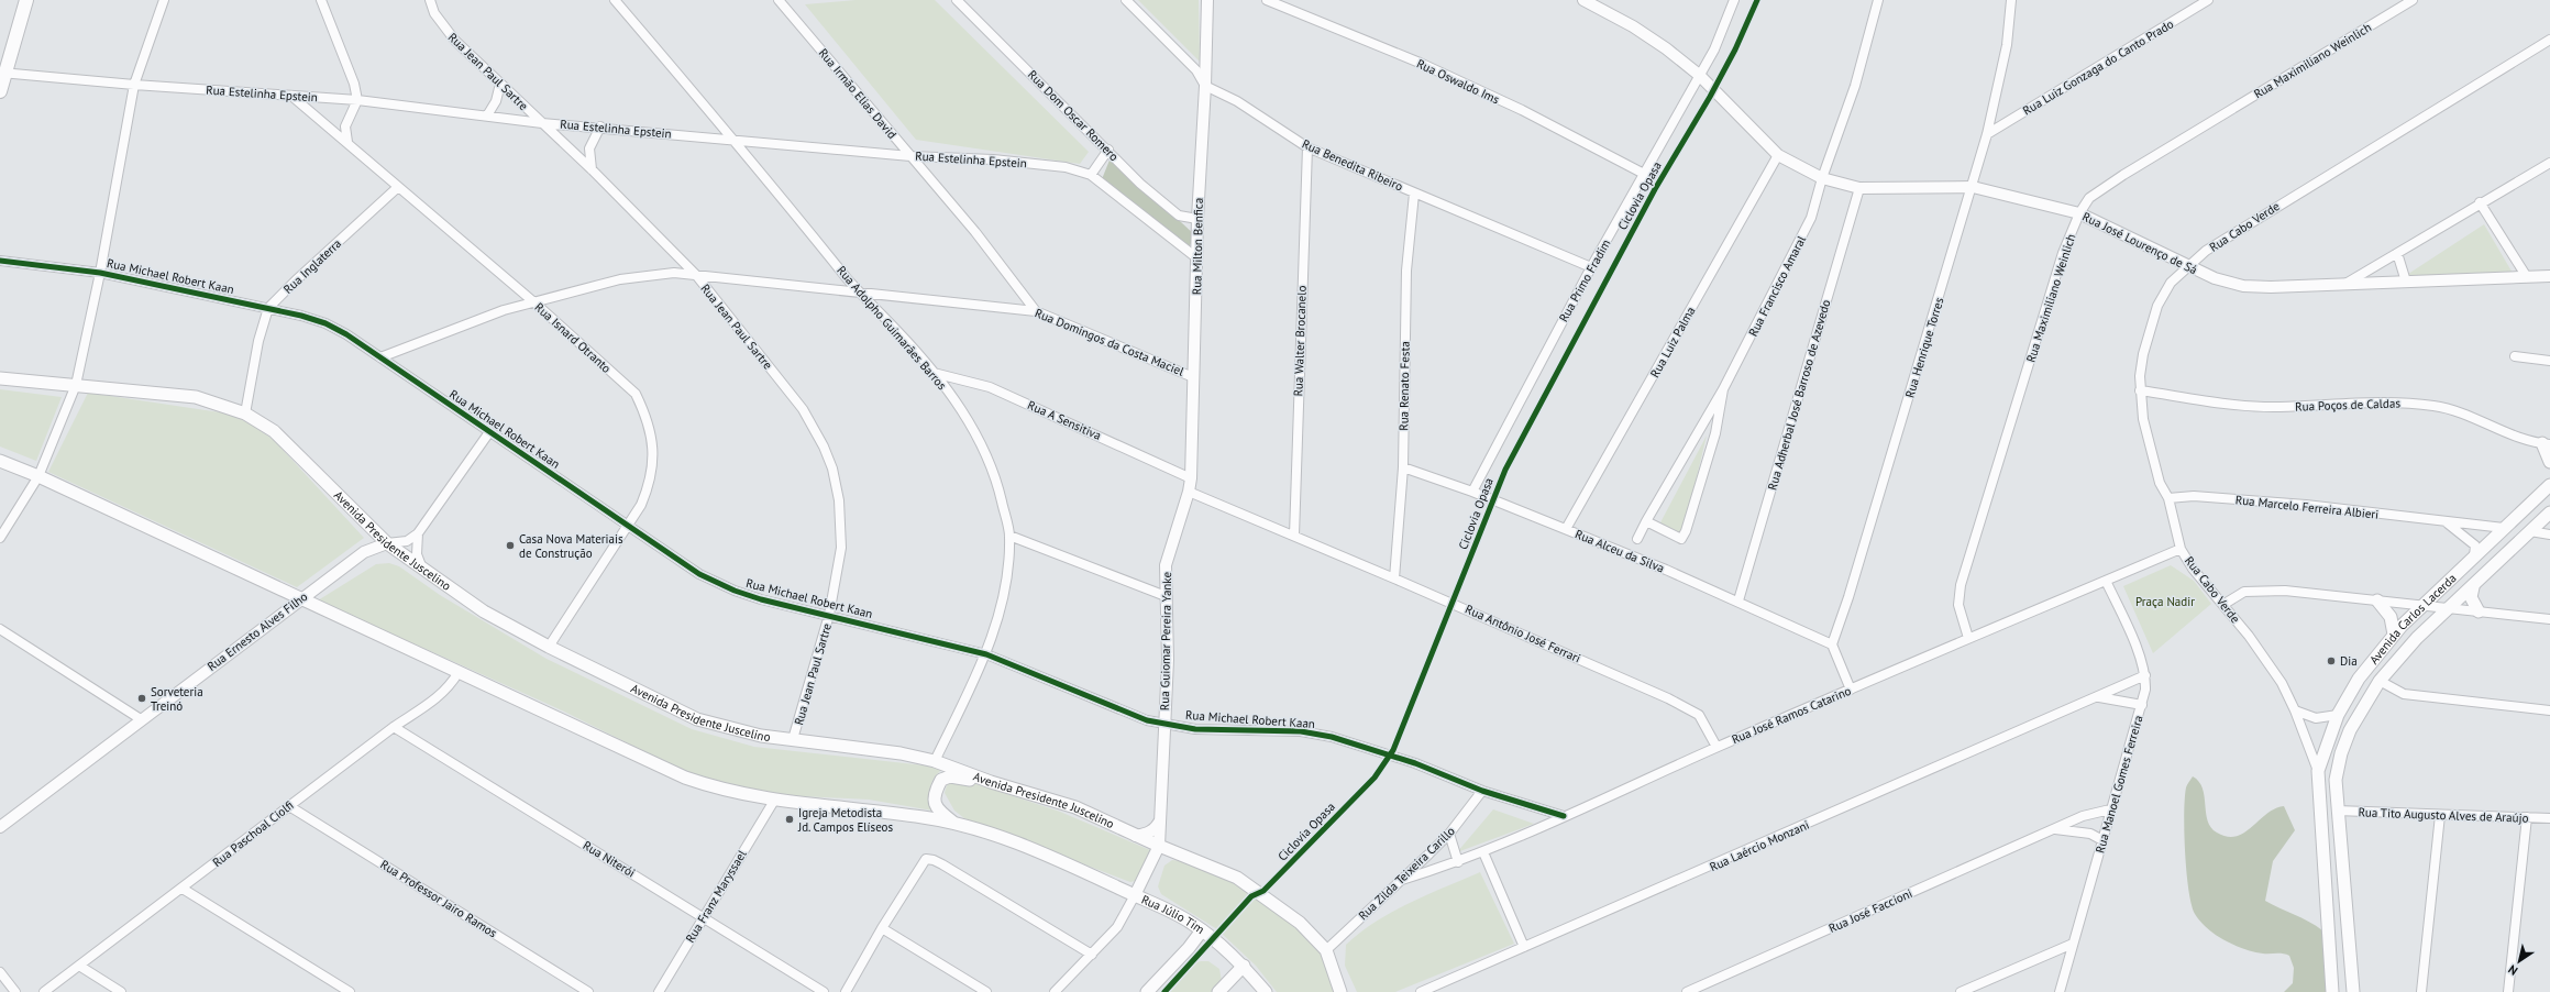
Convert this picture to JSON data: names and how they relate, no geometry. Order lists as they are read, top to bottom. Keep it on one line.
{"streets":{"main road":["Avenida Presidente Juscelino","Avenida Carlos Lacerda","Rua Júlio Tim"],"street":["Rua Maximiliano Weinlich","Rua Luiz Gonzaga do Canto Prado","Rua Jean Paul Sartre","Rua Oswaldo Ims","Rua Estelinha Epstein","Rua Irmão Elias David","Rua Dom Oscar Romero","Rua Benedita Ribeiro","Rua Cabo Verde","Rua José Lourenço de Sá","Rua Milton Benfica","Rua Inglaterra","Rua Michael Robert Kaan","Rua Primo Fradim","Rua Francisco Amaral","Rua Adolpho Guimarães Barros","Rua Isnard Otranto","Rua Walter Brocanelo","Rua Domingos da Costa Maciel","Rua Luiz Palma","Rua Henrique Torres","Rua Renato Festa","Rua Adherbal José Barroso de Azevedo","Rua Poços de Caldas","Rua A Sensitiva","Rua Marcelo Ferreira Albieri","Rua Alceu da Silva","Rua Ernesto Alves Filho","Rua Antônio José Ferrari","Rua Guiomar Pereira Yanke","Rua José Ramos Catarino","Rua Manoel Gomes Ferreira","Rua Tito Augusto Alves de Araújo","Rua Paschoal Ciolfi","Rua Laércio Monzani","Rua Niterói","Rua Zilda Teixeira Carillo","Rua Franz Maryssael","Rua Professor Jairo Ramos","Rua José Faccioni"],"cycle path":["Ciclovia Opasa"]},"crossings":[["Rua Maximiliano Weinlich","Rua José Lourenço de Sá"],["Rua Maximiliano Weinlich","Rua José Ramos Catarino"],["Rua Luiz Gonzaga do Canto Prado","Rua Henrique Torres"],["Rua Jean Paul Sartre","Rua Estelinha Epstein"],["Rua Jean Paul Sartre","Rua Michael Robert Kaan"],["Rua Jean Paul Sartre","Rua Domingos da Costa Maciel"],["Rua Jean Paul Sartre","Avenida Presidente Juscelino"],["Rua Oswaldo Ims","Rua Primo Fradim"],["Rua Estelinha Epstein","Rua Irmão Elias David"],["Rua Estelinha Epstein","Rua Milton Benfica"],["Rua Estelinha Epstein","Rua Adolpho Guimarães Barros"],["Rua Estelinha Epstein","Rua Isnard Otranto"],["Rua Irmão Elias David","Rua Domingos da Costa Maciel"],["Rua Dom Oscar Romero","Rua Milton Benfica"],["Rua Benedita Ribeiro","Rua Milton Benfica"],["Rua Benedita Ribeiro","Rua Primo Fradim"],["Rua Benedita Ribeiro","Rua Walter Brocanelo"],["Rua Benedita Ribeiro","Rua Renato Festa"],["Rua Cabo Verde","Rua José Lourenço de Sá"],["Rua Cabo Verde","Rua Poços de Caldas"],["Rua Cabo Verde","Rua Marcelo Ferreira Albieri"],["Rua Cabo Verde","Avenida Carlos Lacerda"],["Rua Cabo Verde","Rua José Ramos Catarino"],["Rua José Lourenço de Sá","Rua Primo Fradim"],["Rua José Lourenço de Sá","Rua Francisco Amaral"],["Rua José Lourenço de Sá","Rua Luiz Palma"],["Rua José Lourenço de Sá","Rua Henrique Torres"],["Rua José Lourenço de Sá","Rua Adherbal José Barroso de Azevedo"],["Rua Milton Benfica","Rua Domingos da Costa Maciel"],["Rua Milton Benfica","Rua A Sensitiva"],["Rua Milton Benfica","Rua Antônio José Ferrari"],["Rua Milton Benfica","Rua Guiomar Pereira Yanke"],["Rua Inglaterra","Rua Michael Robert Kaan"],["Rua Inglaterra","Rua Isnard Otranto"],["Rua Inglaterra","Avenida Presidente Juscelino"],["Rua Michael Robert Kaan","Rua Adolpho Guimarães Barros"],["Rua Michael Robert Kaan","Rua Isnard Otranto"],["Rua Michael Robert Kaan","Rua Domingos da Costa Maciel"],["Rua Michael Robert Kaan","Rua Guiomar Pereira Yanke"],["Rua Michael Robert Kaan","Rua José Ramos Catarino"],["Rua Michael Robert Kaan","Rua Zilda Teixeira Carillo"],["Rua Primo Fradim","Rua Alceu da Silva"],["Rua Adolpho Guimarães Barros","Rua Domingos da Costa Maciel"],["Rua Adolpho Guimarães Barros","Rua A Sensitiva"],["Rua Adolpho Guimarães Barros","Avenida Presidente Juscelino"],["Rua Isnard Otranto","Rua Domingos da Costa Maciel"],["Rua Isnard Otranto","Avenida Presidente Juscelino"],["Rua Walter Brocanelo","Rua Antônio José Ferrari"],["Rua Luiz Palma","Rua Alceu da Silva"],["Rua Henrique Torres","Rua Alceu da Silva"],["Rua Renato Festa","Rua Alceu da Silva"],["Rua Renato Festa","Rua Antônio José Ferrari"],["Rua Adherbal José Barroso de Azevedo","Rua Alceu da Silva"],["Rua Marcelo Ferreira Albieri","Avenida Carlos Lacerda"],["Avenida Presidente Juscelino","Rua Ernesto Alves Filho"],["Avenida Presidente Juscelino","Rua Guiomar Pereira Yanke"],["Avenida Presidente Juscelino","Rua Zilda Teixeira Carillo"],["Avenida Carlos Lacerda","Rua Tito Augusto Alves de Araújo"],["Rua Antônio José Ferrari","Rua Guiomar Pereira Yanke"],["Rua Antônio José Ferrari","Rua José Ramos Catarino"],["Rua Guiomar Pereira Yanke","Rua Júlio Tim"],["Rua José Ramos Catarino","Rua Manoel Gomes Ferreira"],["Rua José Ramos Catarino","Rua Zilda Teixeira Carillo"],["Rua Manoel Gomes Ferreira","Rua Laércio Monzani"],["Rua Manoel Gomes Ferreira","Rua José Faccioni"],["Rua Paschoal Ciolfi","Rua Niterói"],["Rua Paschoal Ciolfi","Rua Professor Jairo Ramos"],["Rua Niterói","Rua Franz Maryssael"]],"parks":["Praça Nadir"],"places":["Casa Nova Materiais de Construção","Dia","Sorveteria Treinó","Igreja Metodista Jd. Campos Elíseos"],"north":"bottom left"}
